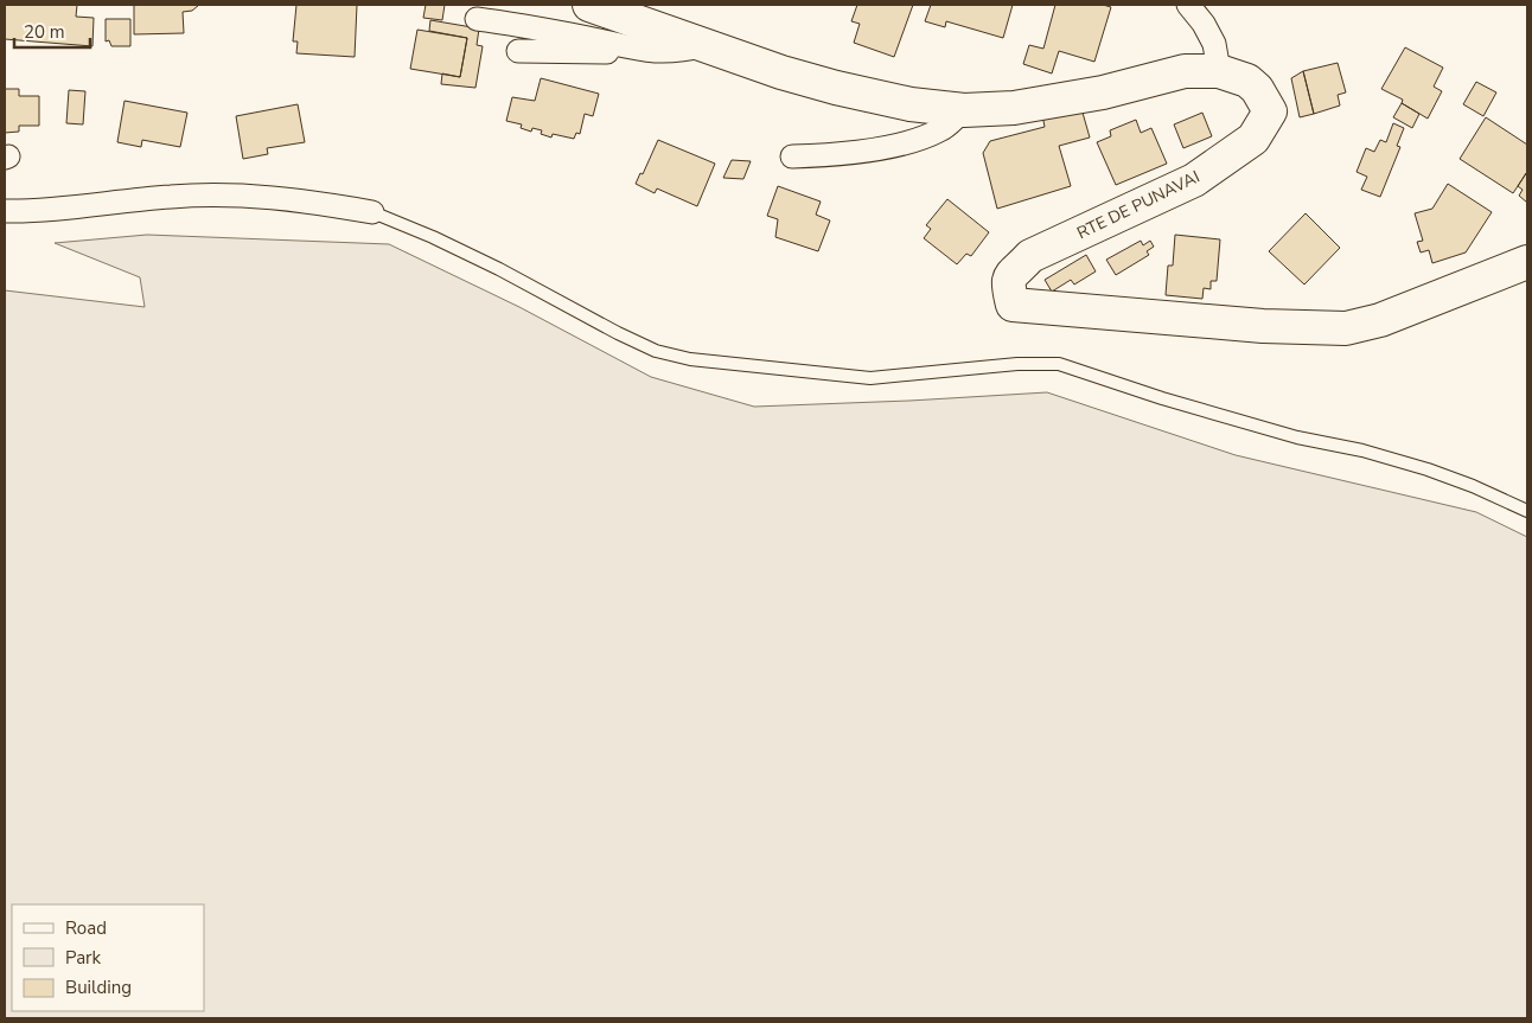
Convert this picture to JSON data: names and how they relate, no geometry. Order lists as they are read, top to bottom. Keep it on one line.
{"streets":{"main road":["RTE DE PUNAVAI"]},"legend":["Road","Park","Building"],"scale_bar":"20 m"}
